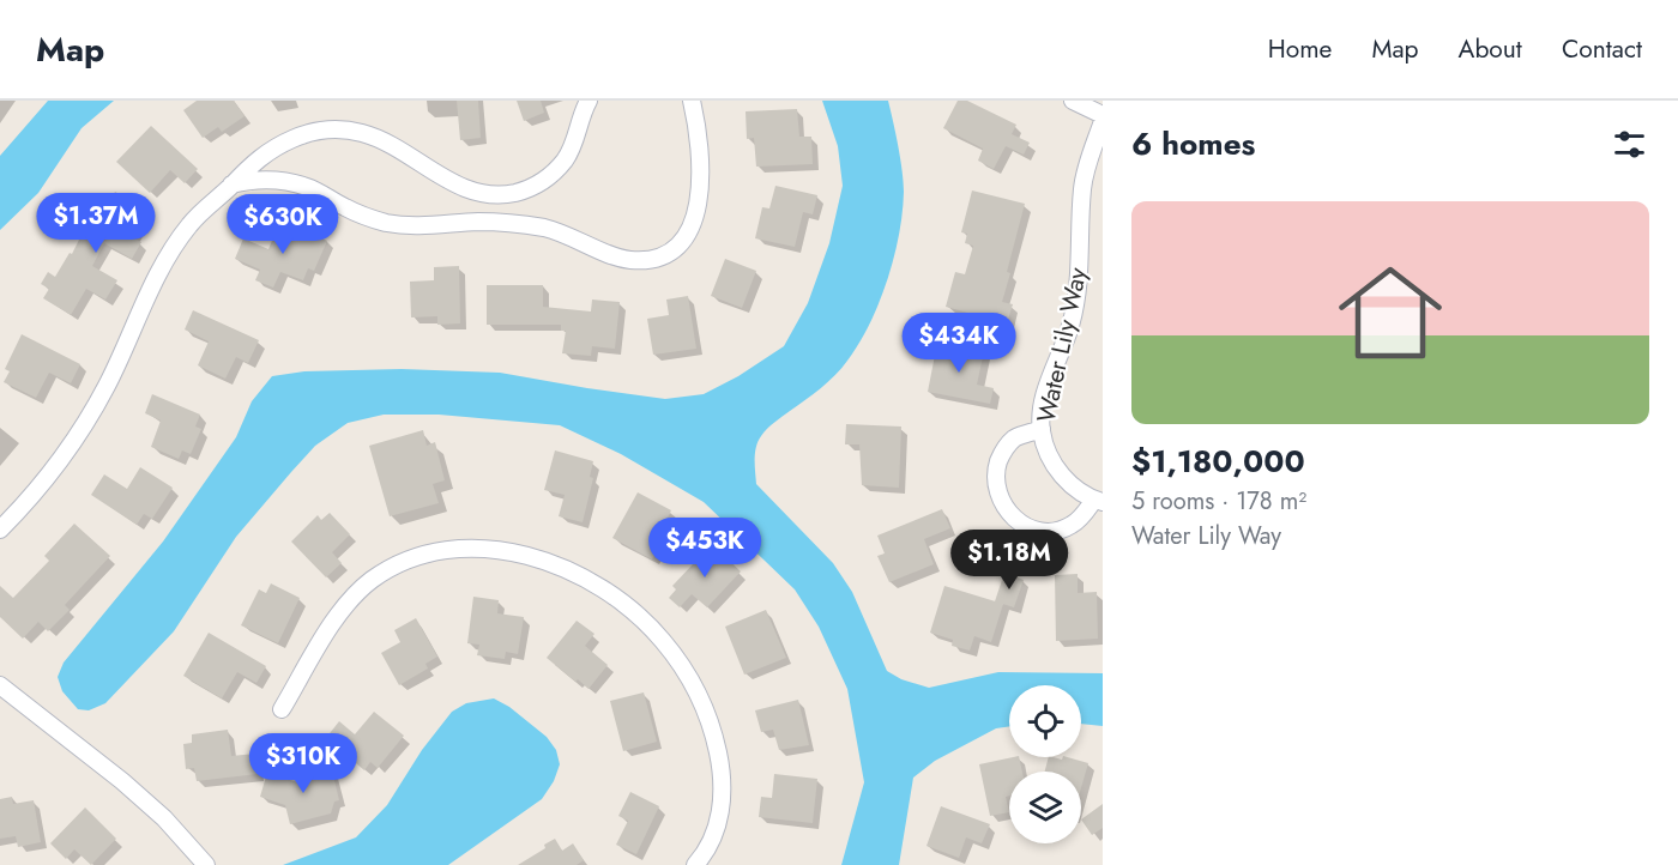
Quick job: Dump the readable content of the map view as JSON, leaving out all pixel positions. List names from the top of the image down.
{
  "streets": {
    "street": ["Water Lily Way"]
  },
  "page": {
    "header": "Map",
    "nav": [
      "Home",
      "Map",
      "About",
      "Contact"
    ],
    "heading": "6 homes",
    "list": [
      {
        "name": "$1,180,000",
        "note": "5 rooms · 178 m² · Water Lily Way"
      }
    ],
    "price": [
      "$1.37M",
      "$630K",
      "$434K",
      "$453K",
      "$1.18M",
      "$310K"
    ]
  }
}
